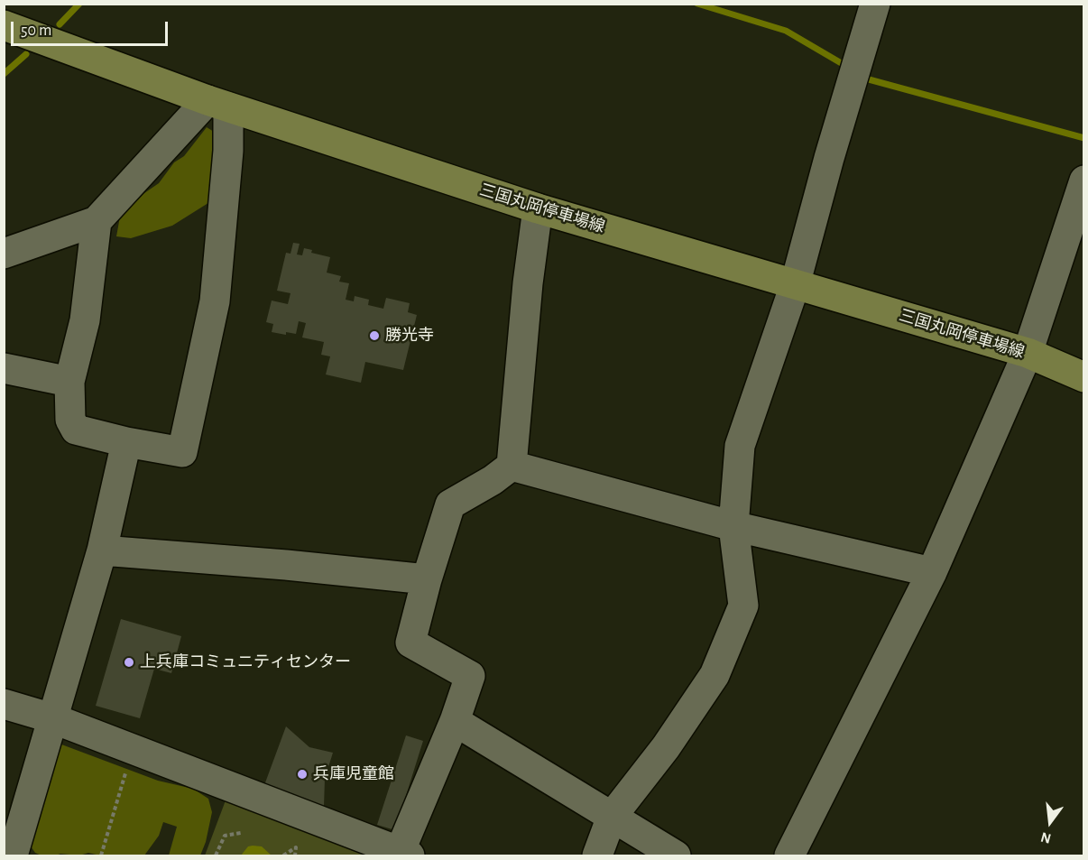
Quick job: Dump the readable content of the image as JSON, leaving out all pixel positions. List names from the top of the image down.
{
  "streets": {
    "main road": ["三国丸岡停車場線"]
  },
  "places": ["勝光寺", "上兵庫コミュニティセンター", "兵庫児童館"],
  "scale_bar": "50 m",
  "north": "bottom"
}
